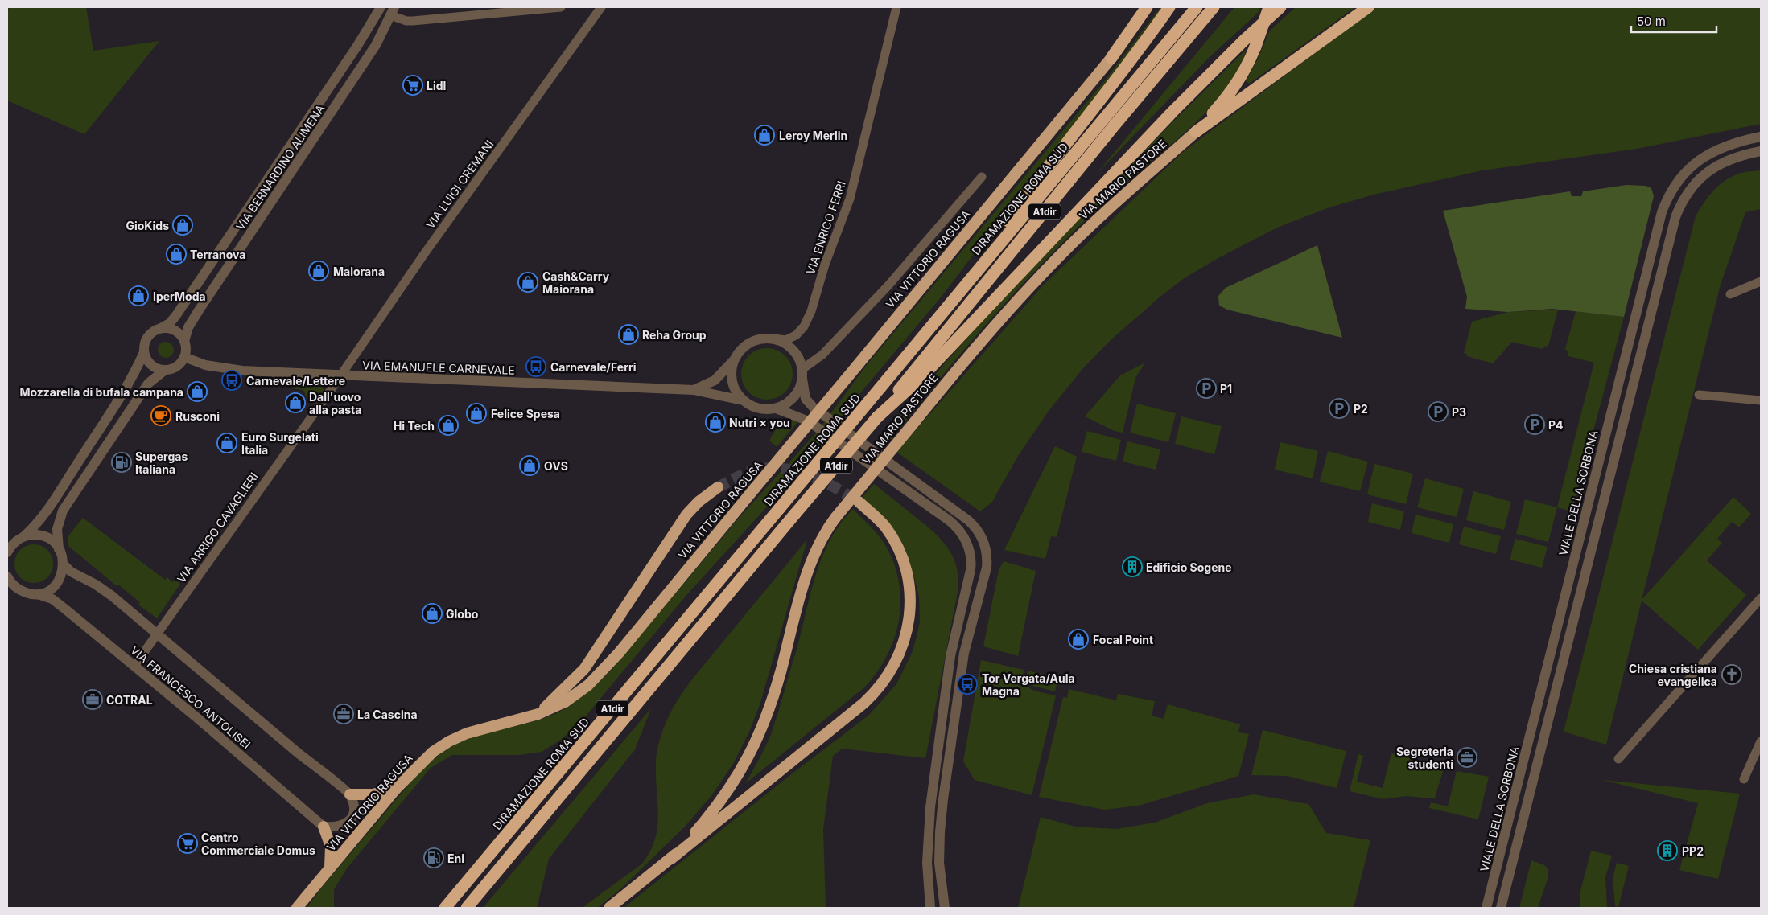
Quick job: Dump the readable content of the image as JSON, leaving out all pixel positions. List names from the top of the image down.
{
  "streets": {
    "highway": [
      "VIA MARIO PASTORE",
      "DIRAMAZIONE ROMA SUD",
      "A1dir",
      "VIA VITTORIO RAGUSA"
    ],
    "street": [
      "VIA BERNARDINO ALIMENA",
      "VIA LUIGI CREMANI",
      "VIA ENRICO FERRI",
      "VIA EMANUELE CARNEVALE",
      "VIALE DELLA SORBONA",
      "VIA ARRIGO CAVAGLIERI",
      "VIA FRANCESCO ANTOLISEI"
    ]
  },
  "crossings": [
    ["VIA BERNARDINO ALIMENA", "VIA EMANUELE CARNEVALE"],
    ["VIA LUIGI CREMANI", "VIA EMANUELE CARNEVALE"],
    ["VIA LUIGI CREMANI", "VIA ARRIGO CAVAGLIERI"],
    ["VIA ENRICO FERRI", "VIA EMANUELE CARNEVALE"],
    ["VIA EMANUELE CARNEVALE", "VIA ARRIGO CAVAGLIERI"],
    ["VIA ARRIGO CAVAGLIERI", "VIA FRANCESCO ANTOLISEI"]
  ],
  "places": {
    "supermarket": ["Lidl", "Centro Commerciale Domus"],
    "shop": [
      "Leroy Merlin",
      "GioKids",
      "Terranova",
      "Maiorana",
      "Cash&Carry Maiorana",
      "IperModa",
      "Reha Group",
      "Mozzarella di bufala campana",
      "Dall'uovo alla pasta",
      "Felice Spesa",
      "Nutri × you",
      "Hi Tech",
      "Euro Surgelati Italia",
      "OVS",
      "Globo",
      "Focal Point"
    ],
    "bus stop": ["Carnevale/Ferri", "Carnevale/Lettere", "Tor Vergata/Aula Magna"],
    "parking": [
      "P1",
      "P2",
      "P3",
      "P4"
    ],
    "cafe": ["Rusconi"],
    "fuel station": ["Supergas Italiana", "Eni"],
    "building": ["Edificio Sogene", "PP2"],
    "church": ["Chiesa cristiana evangelica"],
    "office": ["COTRAL", "La Cascina", "Segreteria studenti"]
  },
  "scale_bar": "50 m"
}
